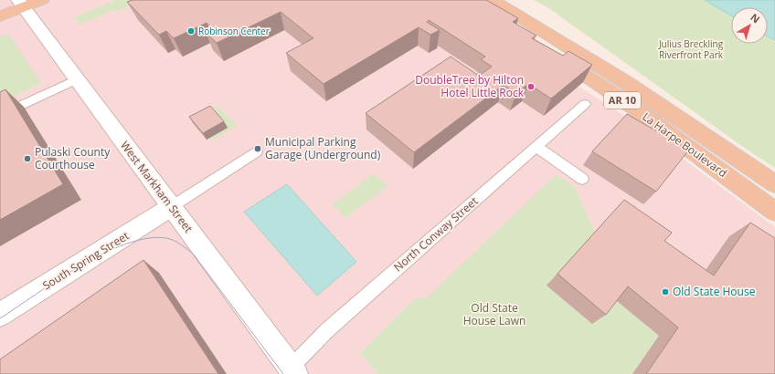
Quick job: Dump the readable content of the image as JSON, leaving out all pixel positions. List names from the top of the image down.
{
  "streets": {
    "main road": ["AR 10", "La Harpe Boulevard"],
    "street": ["West Markham Street", "South Spring Street"],
    "lane": ["North Conway Street"]
  },
  "crossings": [
    ["West Markham Street", "North Conway Street"],
    ["West Markham Street", "South Spring Street"]
  ],
  "parks": ["Julius Breckling Riverfront Park", "Old State House Lawn"],
  "places": [
    "Robinson Center",
    "DoubleTree by Hilton Hotel Little Rock",
    "Municipal Parking Garage (Underground)",
    "Pulaski County Courthouse",
    "Old State House"
  ],
  "north": "top right"
}
